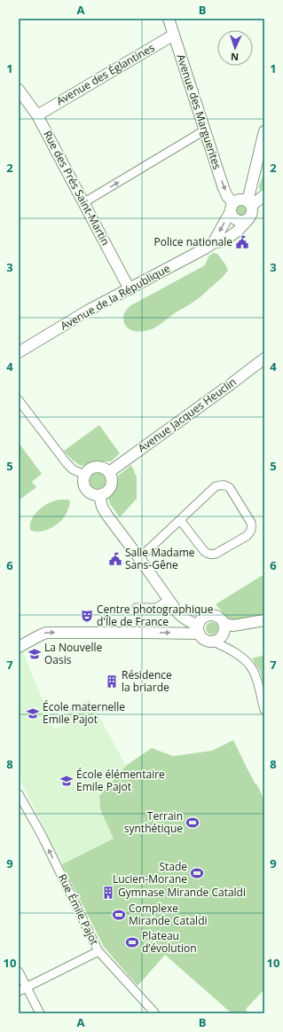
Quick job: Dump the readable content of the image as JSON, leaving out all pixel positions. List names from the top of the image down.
{
  "streets": {
    "street": [
      "Avenue des Églantines",
      "Avenue des Marguerites",
      "Rue des Prés Saint-Martin",
      "Avenue de la République",
      "Avenue Jacques Heuclin",
      "Rue Émile Pajot"
    ]
  },
  "crossings": [
    ["Avenue des Églantines", "Avenue des Marguerites"],
    ["Avenue des Églantines", "Rue des Prés Saint-Martin"],
    ["Avenue des Marguerites", "Avenue de la République"],
    ["Rue des Prés Saint-Martin", "Avenue de la République"]
  ],
  "one_way": ["Avenue des Marguerites", "Rue Émile Pajot"],
  "places": {
    "public building": ["Police nationale", "Salle Madame Sans-Gêne"],
    "theatre": ["Centre photographique d'Île de France"],
    "school or university": ["La Nouvelle Oasis", "École maternelle Emile Pajot", "École élémentaire Emile Pajot"],
    "building": ["Résidence la briarde", "Gymnase Mirande Cataldi"],
    "sports": [
      "Terrain synthétique",
      "Stade Lucien-Morane",
      "Complexe Mirande Cataldi",
      "Plateau d’évolution"
    ]
  },
  "north": "bottom",
  "grid": {
    "columns": ["A", "B"],
    "rows": [
      "1",
      "2",
      "3",
      "4",
      "5",
      "6",
      "7",
      "8",
      "9",
      "10"
    ]
  }
}
